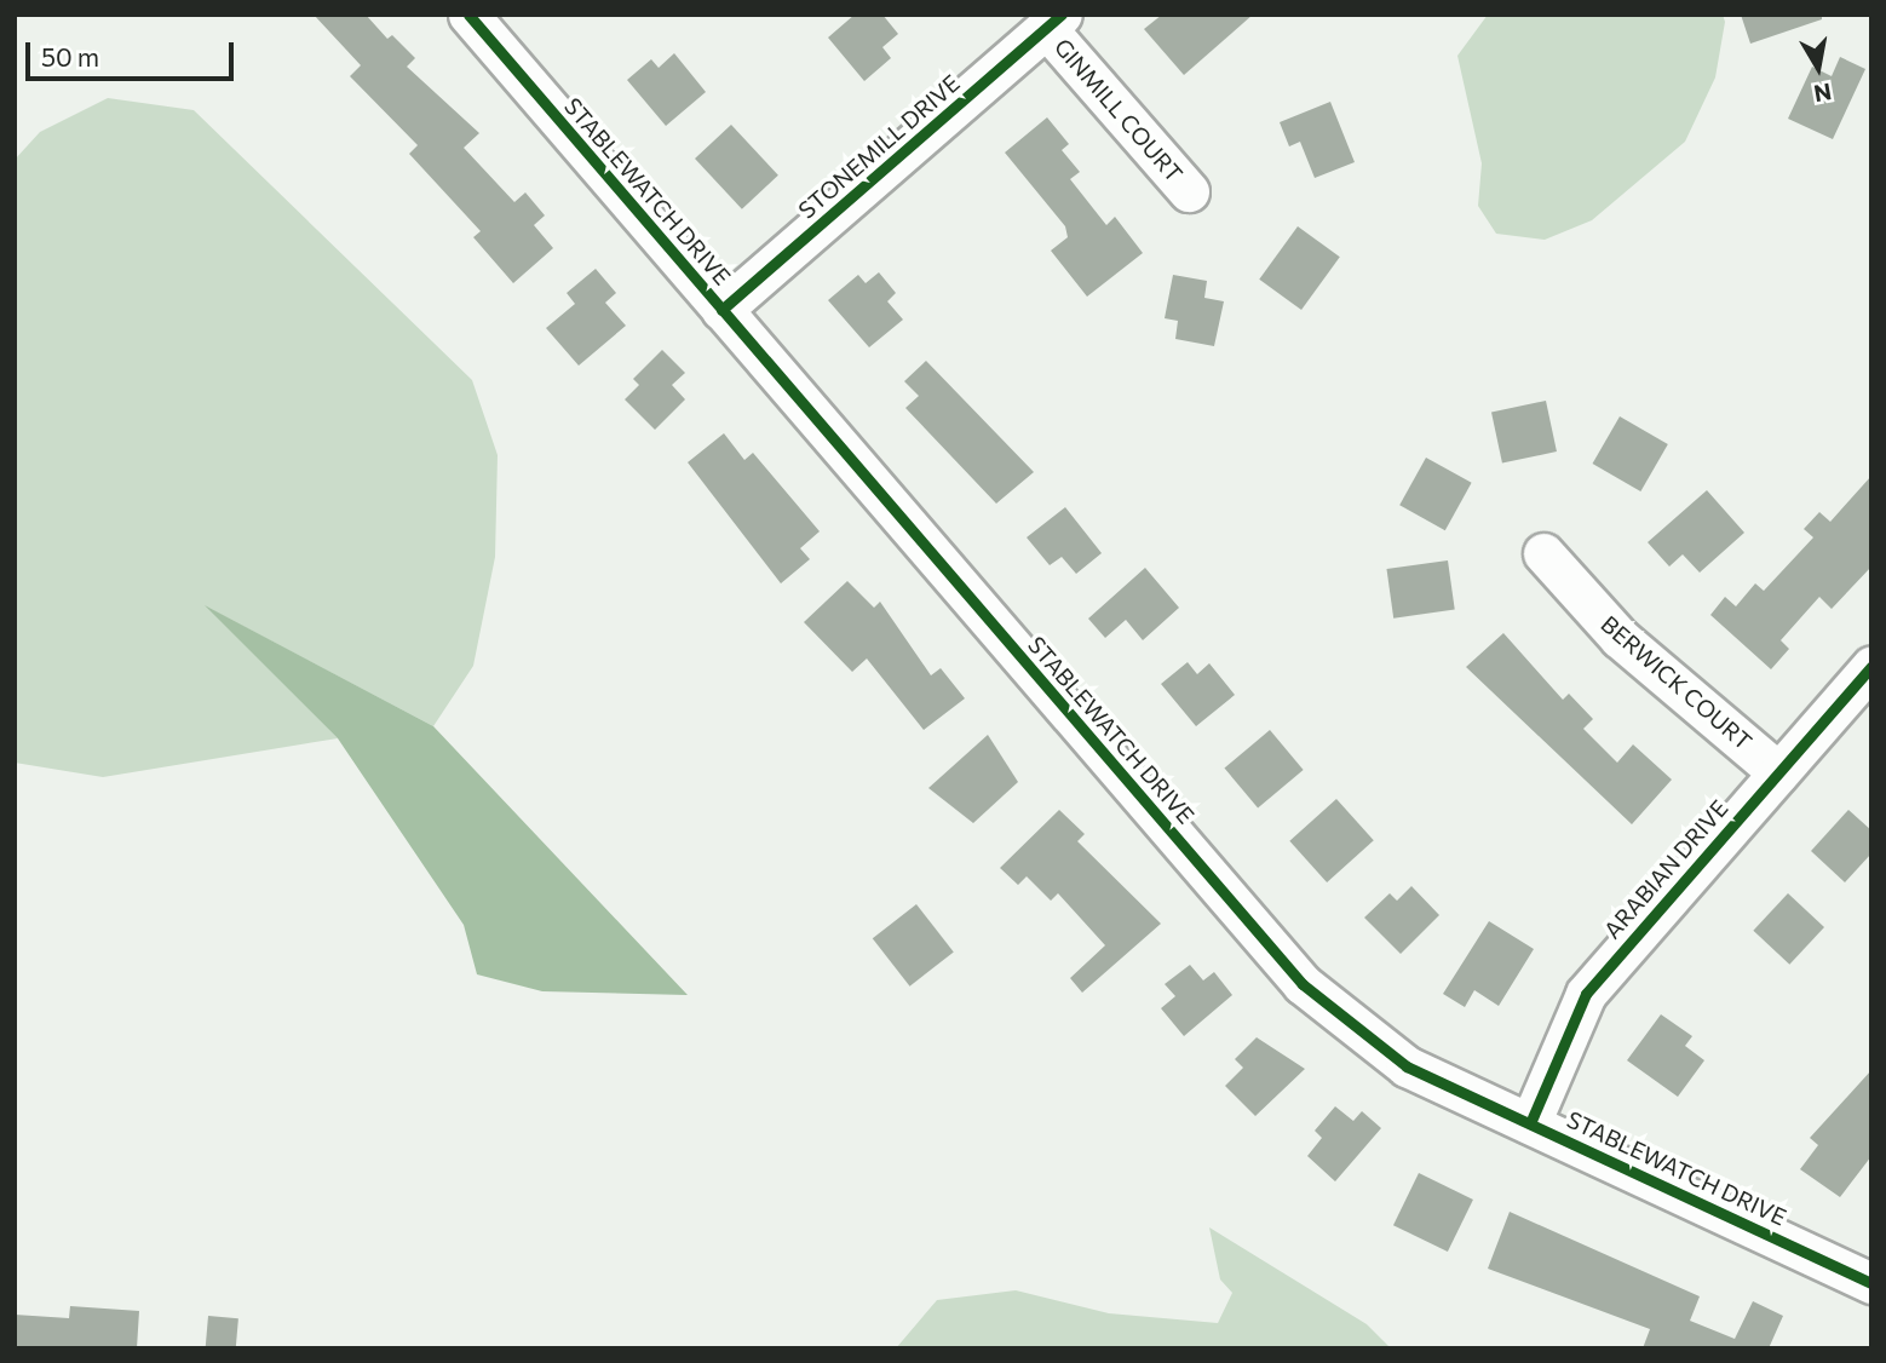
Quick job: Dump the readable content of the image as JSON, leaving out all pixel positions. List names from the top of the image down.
{
  "streets": {
    "street": [
      "GINMILL COURT",
      "STONEMILL DRIVE",
      "STABLEWATCH DRIVE",
      "BERWICK COURT",
      "ARABIAN DRIVE"
    ]
  },
  "crossings": [
    ["GINMILL COURT", "STONEMILL DRIVE"],
    ["STONEMILL DRIVE", "STABLEWATCH DRIVE"],
    ["STABLEWATCH DRIVE", "ARABIAN DRIVE"],
    ["BERWICK COURT", "ARABIAN DRIVE"]
  ],
  "scale_bar": "50 m",
  "north": "bottom"
}
